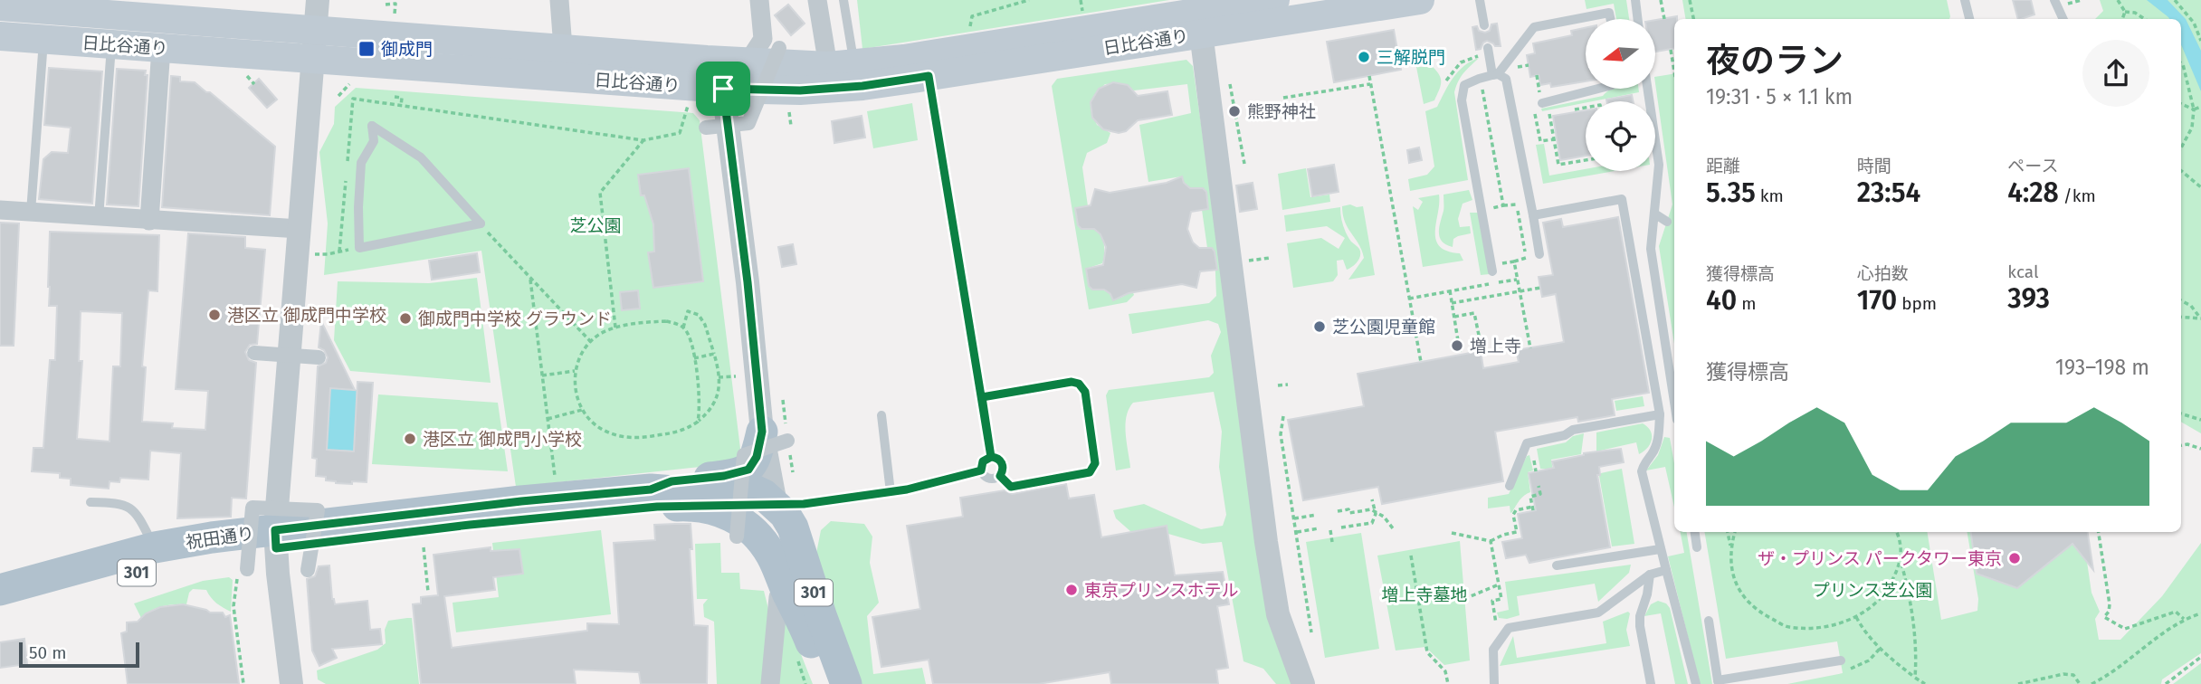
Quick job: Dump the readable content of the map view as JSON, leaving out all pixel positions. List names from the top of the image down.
{
  "streets": {
    "main road": ["日比谷通り", "祝田通り", "301"]
  },
  "parks": ["芝公園", "プリンス芝公園", "増上寺墓地"],
  "places": {
    "transit": ["御成門"],
    "other": [
      "三解脱門",
      "熊野神社",
      "港区立 御成門中学校",
      "御成門中学校 グラウンド",
      "芝公園児童館",
      "増上寺",
      "港区立 御成門小学校",
      "ザ・プリンス パークタワー東京",
      "東京プリンスホテル"
    ]
  },
  "scale_bar": "50 m",
  "north": "left",
  "page": {
    "heading": ["夜のラン", "19:31 · 5 × 1.1 km"],
    "stats": [
      ["距離", "5.35 km"],
      ["時間", "23:54"],
      ["ペース", "4:28 /km"],
      ["獲得標高", "40 m"],
      ["心拍数", "170 bpm"],
      ["kcal", "393"]
    ],
    "chart": ["獲得標高", "193–198 m"],
    "scale": "50 m"
  }
}
